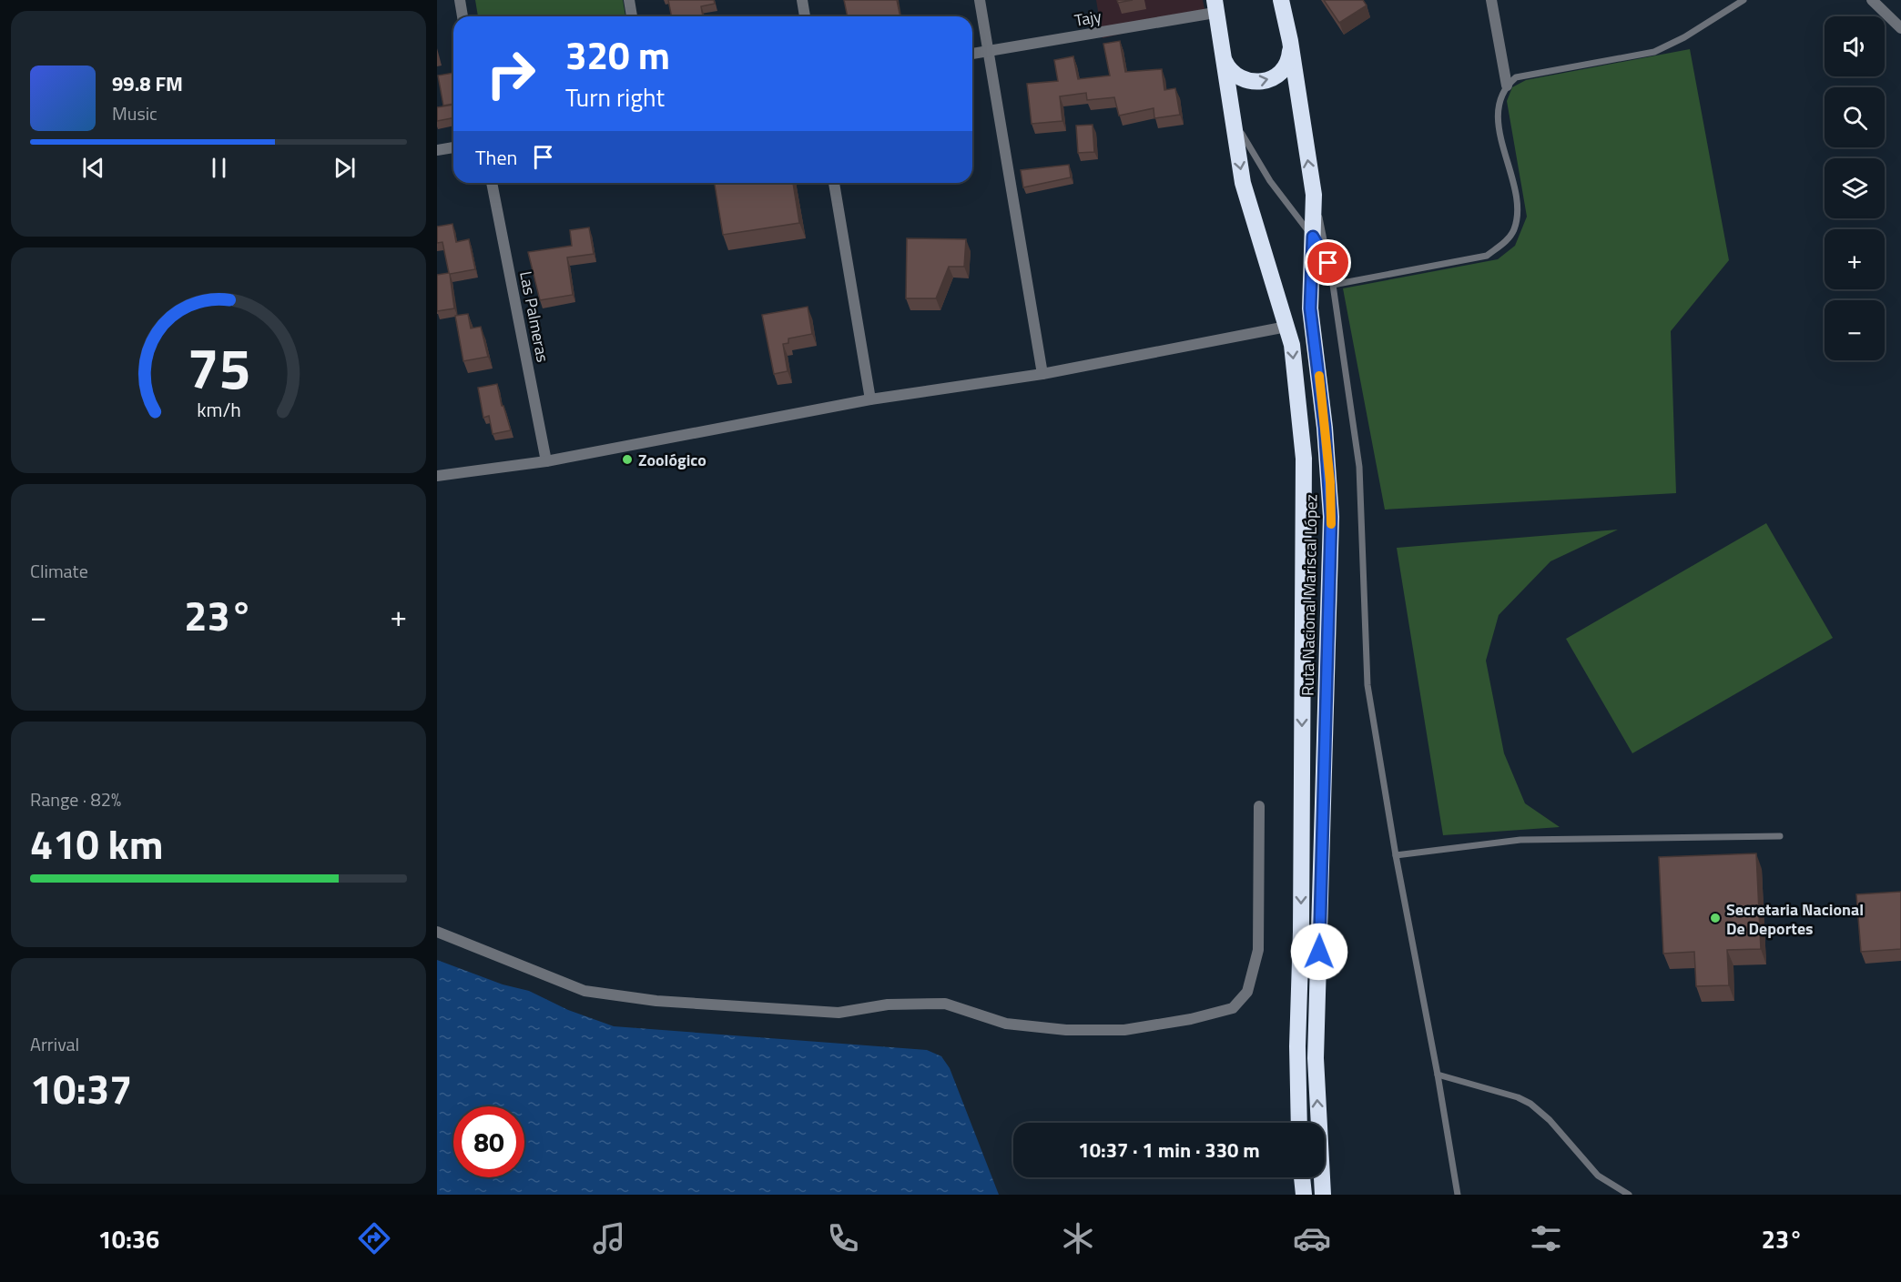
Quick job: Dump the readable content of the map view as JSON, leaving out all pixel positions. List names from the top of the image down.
{
  "streets": {
    "highway": ["Ruta Nacional Mariscal López"],
    "street": ["Tajy", "Las Palmeras"]
  },
  "crossings": [
    ["Tajy", "Ruta Nacional Mariscal López"]
  ],
  "places": ["Zoológico", "Secretaria Nacional De Deportes"],
  "page": {
    "map_buttons": ["+", "−"],
    "turn": ["320 m", "Turn right"],
    "song": ["99.8 FM", "Music"],
    "then": "Then",
    "tile": [
      "Climate",
      ["Range · 82%", "410 km"],
      ["Arrival", "10:37"]
    ],
    "heat": ["−", "23°", "+"],
    "limit": "80",
    "trip": "10:37 · 1 min · 330 m",
    "tabs": ["10:36", "23°"],
    "gauge": ["75", "km/h"]
  }
}
